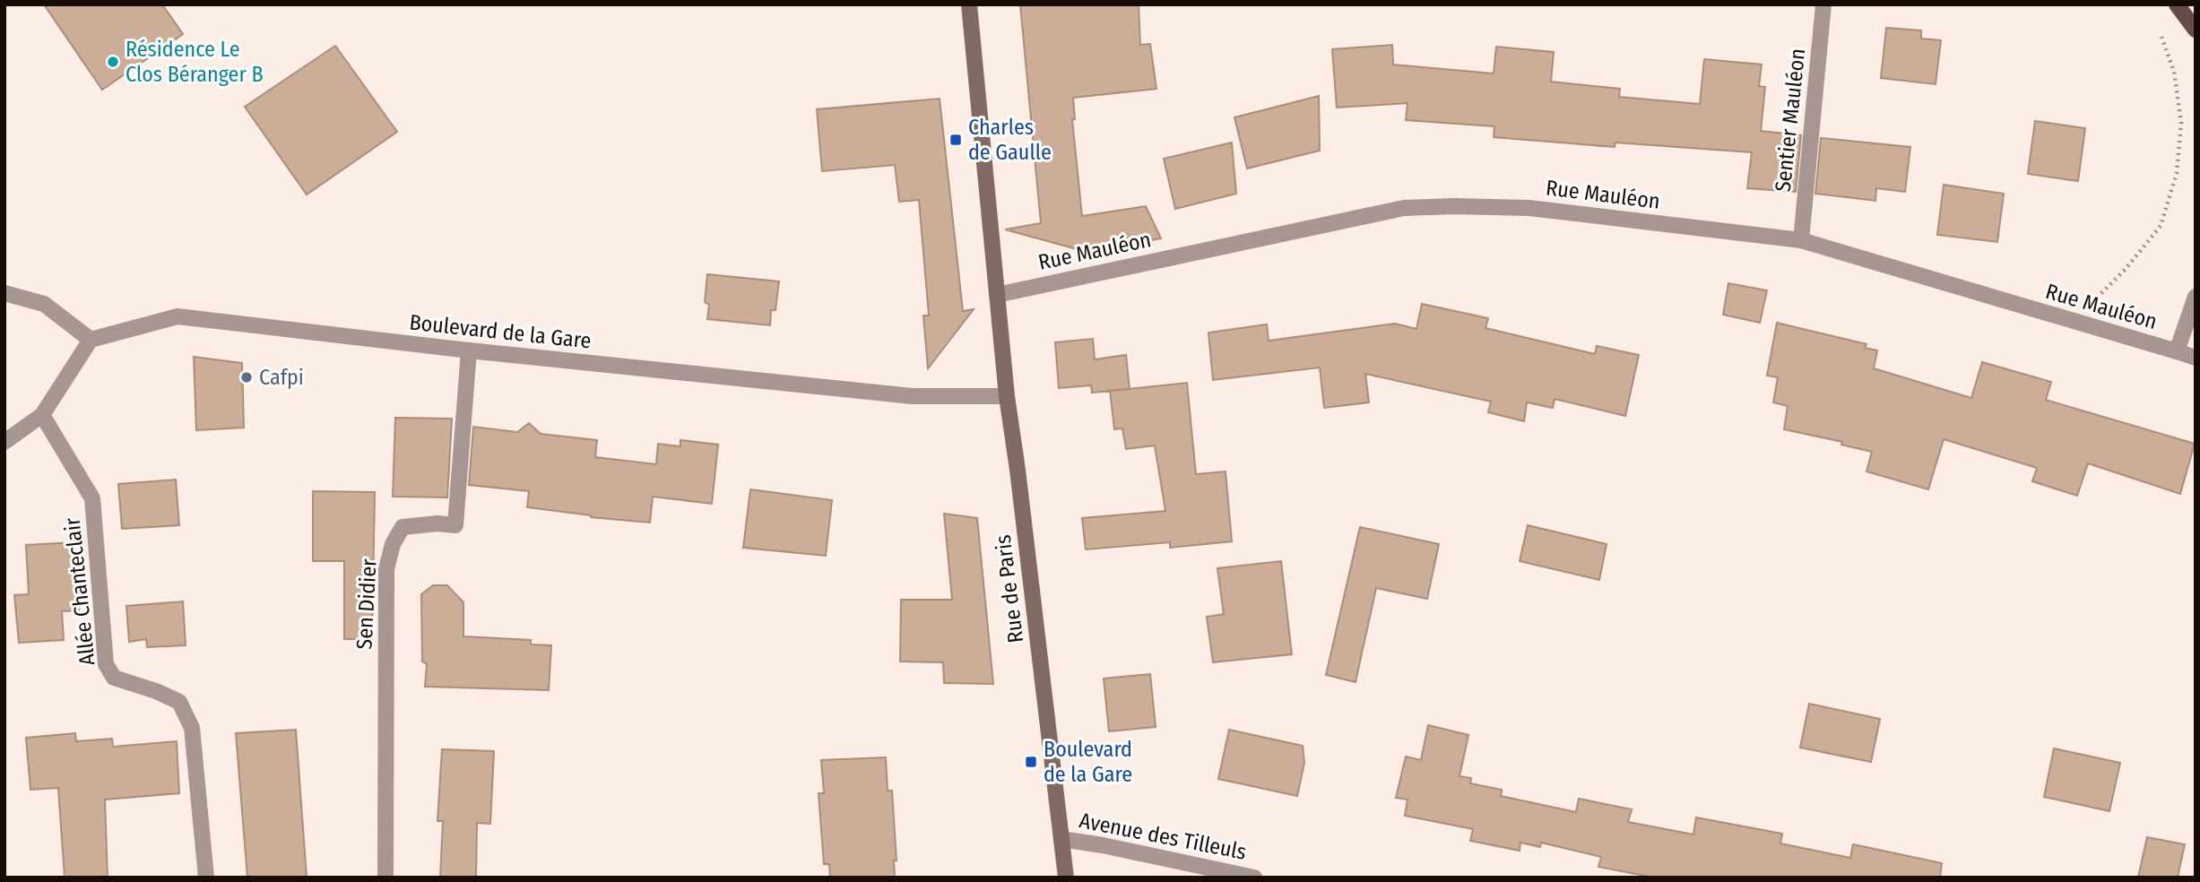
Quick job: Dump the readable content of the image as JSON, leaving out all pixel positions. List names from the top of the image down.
{
  "streets": {
    "street": [
      "Sentier Mauléon",
      "Rue Mauléon",
      "Boulevard de la Gare",
      "Rue de Paris",
      "Allée Chanteclair",
      "Sen Didier",
      "Avenue des Tilleuls"
    ]
  },
  "crossings": [
    ["Sentier Mauléon", "Rue Mauléon"],
    ["Rue Mauléon", "Rue de Paris"],
    ["Boulevard de la Gare", "Rue de Paris"],
    ["Boulevard de la Gare", "Sen Didier"],
    ["Rue de Paris", "Avenue des Tilleuls"]
  ],
  "places": {
    "other": ["Résidence Le Clos Béranger B", "Cafpi"],
    "transit": ["Charles de Gaulle", "Boulevard de la Gare"]
  }
}
